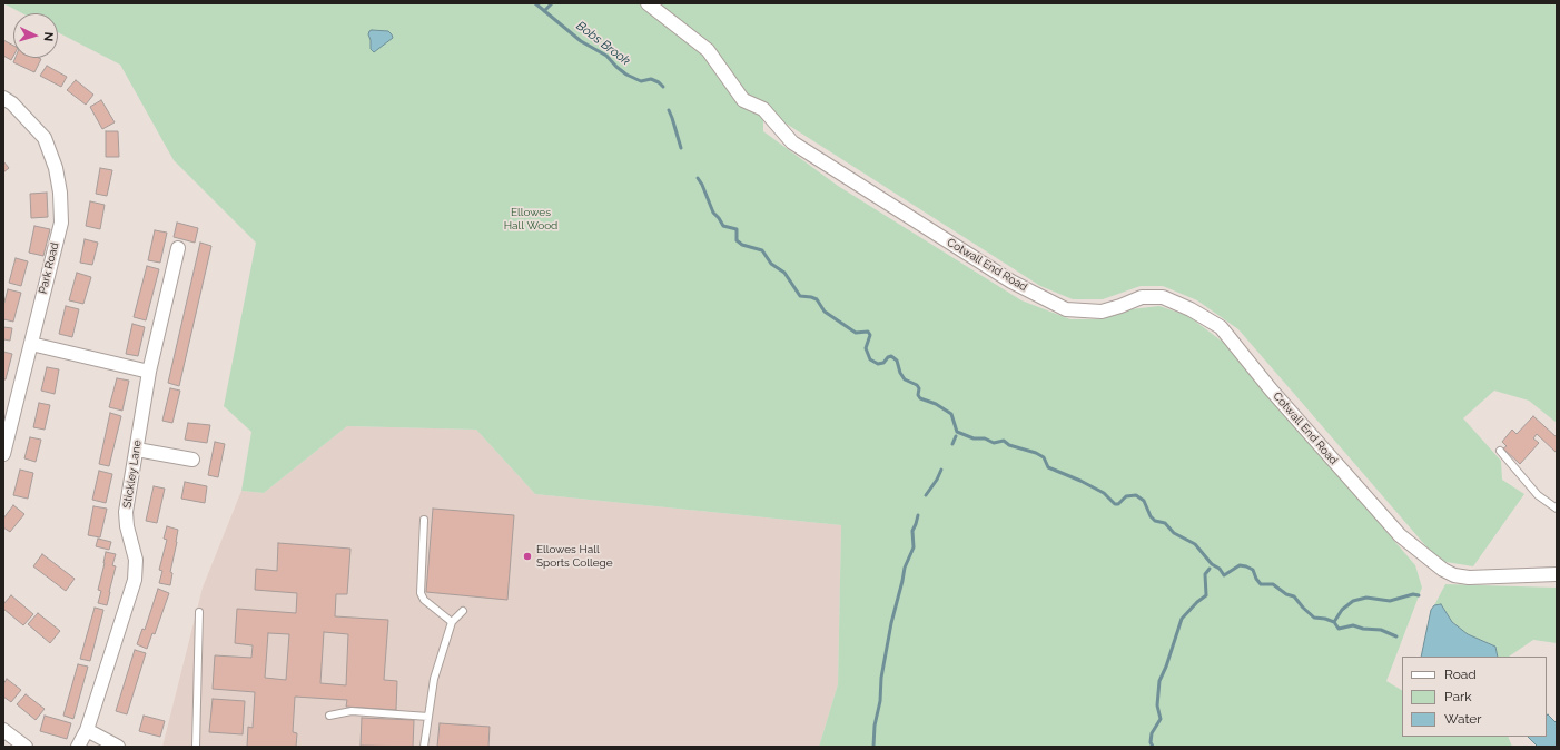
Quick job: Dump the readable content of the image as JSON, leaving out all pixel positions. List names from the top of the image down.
{
  "streets": {
    "street": ["Cotwall End Road", "Park Road", "Stickley Lane"]
  },
  "water": ["Bobs Brook"],
  "parks": ["Ellowes Hall Wood"],
  "places": ["Ellowes Hall Sports College"],
  "legend": ["Road", "Park", "Water"],
  "north": "right"
}
